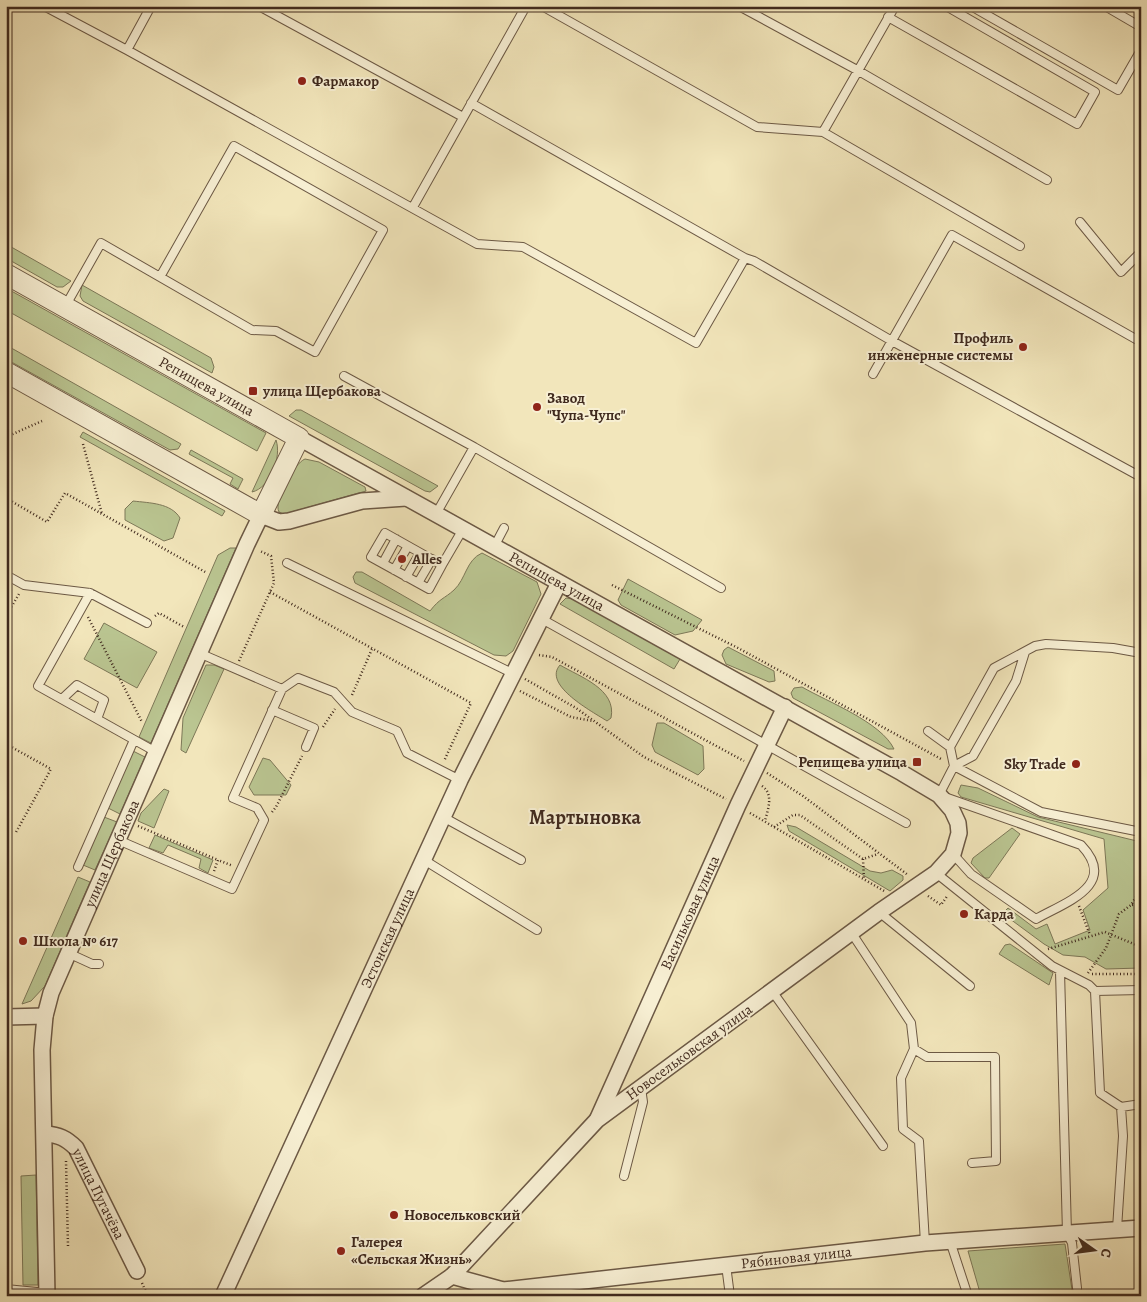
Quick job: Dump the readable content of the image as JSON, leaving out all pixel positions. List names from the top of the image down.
{
  "streets": {
    "street": [
      "Репищева улица",
      "улица Щербакова",
      "Васильковая улица",
      "Эстонская улица",
      "Новосельковская улица",
      "улица Пугачёва",
      "Рябиновая улица"
    ]
  },
  "crossings": [
    ["Репищева улица", "улица Щербакова"],
    ["Репищева улица", "Васильковая улица"],
    ["Репищева улица", "Эстонская улица"],
    ["Репищева улица", "Новосельковская улица"],
    ["улица Щербакова", "улица Пугачёва"],
    ["Васильковая улица", "Новосельковская улица"],
    ["Новосельковская улица", "Рябиновая улица"]
  ],
  "districts": ["Мартыновка"],
  "places": {
    "other": [
      "Фармакор",
      "Профиль инженерные системы",
      "Завод \"Чупа-Чупс\"",
      "Alles",
      "Sky Trade",
      "Карда",
      "Школа № 617",
      "Новосельковский",
      "Галерея «Сельская Жизнь»"
    ],
    "transit": ["улица Щербакова", "Репищева улица"]
  },
  "north": "right"
}
